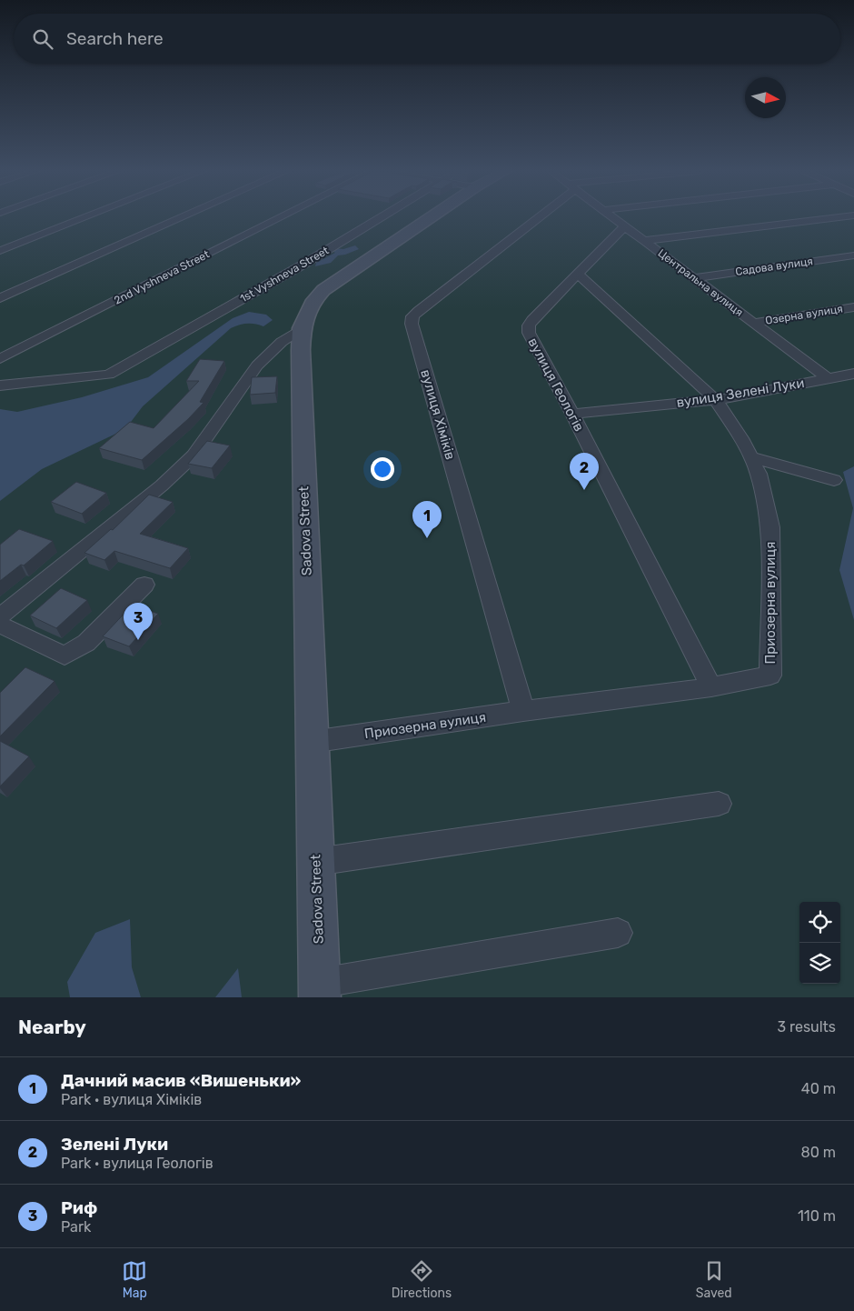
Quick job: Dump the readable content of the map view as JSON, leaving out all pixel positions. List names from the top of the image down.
{
  "streets": {
    "street": [
      "Садова вулиця",
      "1st Vyshneva Street",
      "2nd Vyshneva Street",
      "Центральна вулиця",
      "Озерна вулиця",
      "вулиця Геологів",
      "вулиця Зелені Луки",
      "вулиця Хіміків",
      "Sadova Street",
      "Приозерна вулиця"
    ]
  },
  "crossings": [
    ["Садова вулиця", "Центральна вулиця"],
    ["Центральна вулиця", "Озерна вулиця"],
    ["Центральна вулиця", "вулиця Геологів"],
    ["Центральна вулиця", "вулиця Зелені Луки"],
    ["вулиця Геологів", "вулиця Зелені Луки"],
    ["вулиця Геологів", "Приозерна вулиця"],
    ["вулиця Зелені Луки", "Приозерна вулиця"],
    ["вулиця Хіміків", "Приозерна вулиця"],
    ["Sadova Street", "Приозерна вулиця"]
  ],
  "north": "right",
  "page": {
    "search": "Search here",
    "pins": ["2", "1", "3"],
    "heading": ["Nearby", "3 results"],
    "list": [
      {
        "mark": "1",
        "name": "Дачний масив «Вишеньки»",
        "note": "Park · вулиця Хіміків",
        "value": "40 m"
      },
      {
        "mark": "2",
        "name": "Зелені Луки",
        "note": "Park · вулиця Геологів",
        "value": "80 m"
      },
      {
        "mark": "3",
        "name": "Риф",
        "note": "Park",
        "value": "110 m"
      }
    ],
    "nav": ["Map", "Directions", "Saved"]
  }
}
